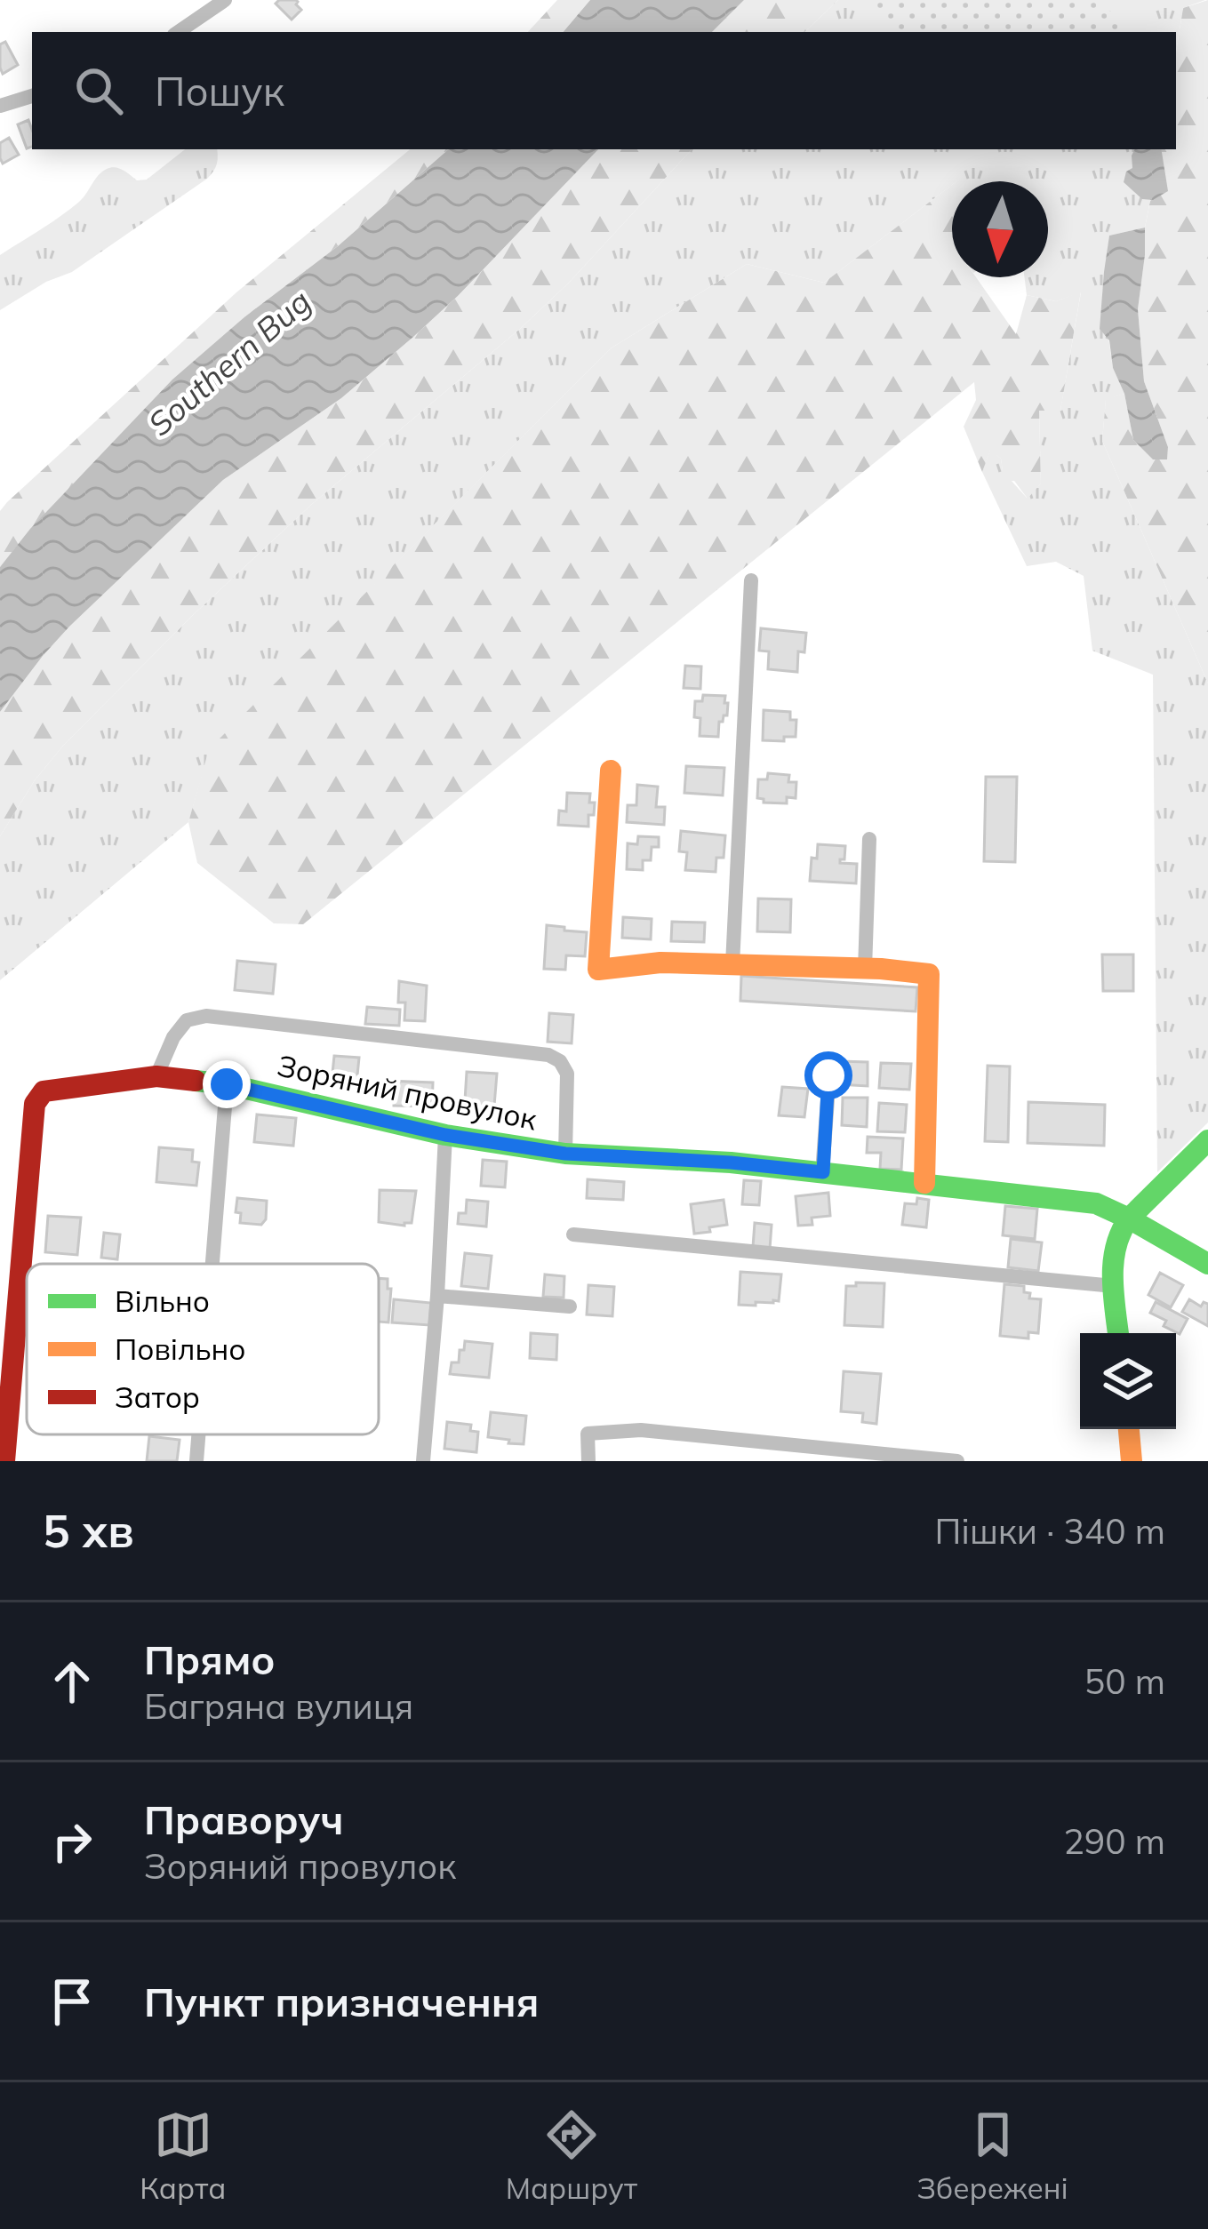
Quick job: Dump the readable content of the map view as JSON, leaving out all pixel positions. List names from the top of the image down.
{
  "streets": {
    "street": ["Зоряний провулок"]
  },
  "water": ["Southern Bug"],
  "legend": ["Вільно", "Повільно", "Затор"],
  "north": "bottom",
  "page": {
    "search": "Пошук",
    "heading": ["5 хв", "Пішки · 340 m"],
    "list": [
      ["Прямо", "Багряна вулиця", "50 m"],
      ["Праворуч", "Зоряний провулок", "290 m"],
      "Пункт призначення"
    ],
    "nav": ["Карта", "Маршрут", "Збережені"]
  }
}
